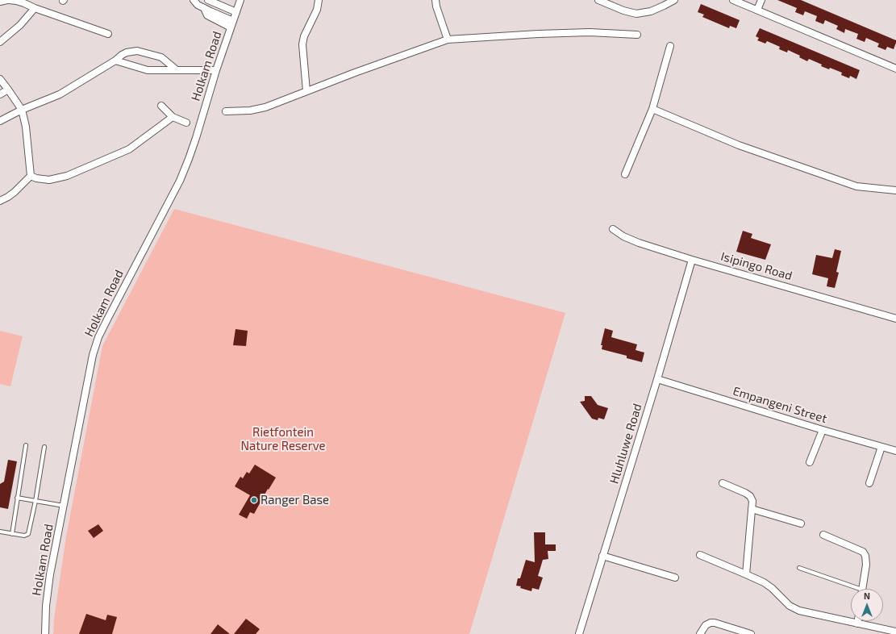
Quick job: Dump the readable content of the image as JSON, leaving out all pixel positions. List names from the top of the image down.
{
  "streets": {
    "street": [
      "Holkam Road",
      "Isipingo Road",
      "Empangeni Street",
      "Hluhluwe Road"
    ]
  },
  "crossings": [
    ["Isipingo Road", "Hluhluwe Road"],
    ["Empangeni Street", "Hluhluwe Road"]
  ],
  "parks": ["Rietfontein Nature Reserve"],
  "places": ["Ranger Base"],
  "north": "top"
}
